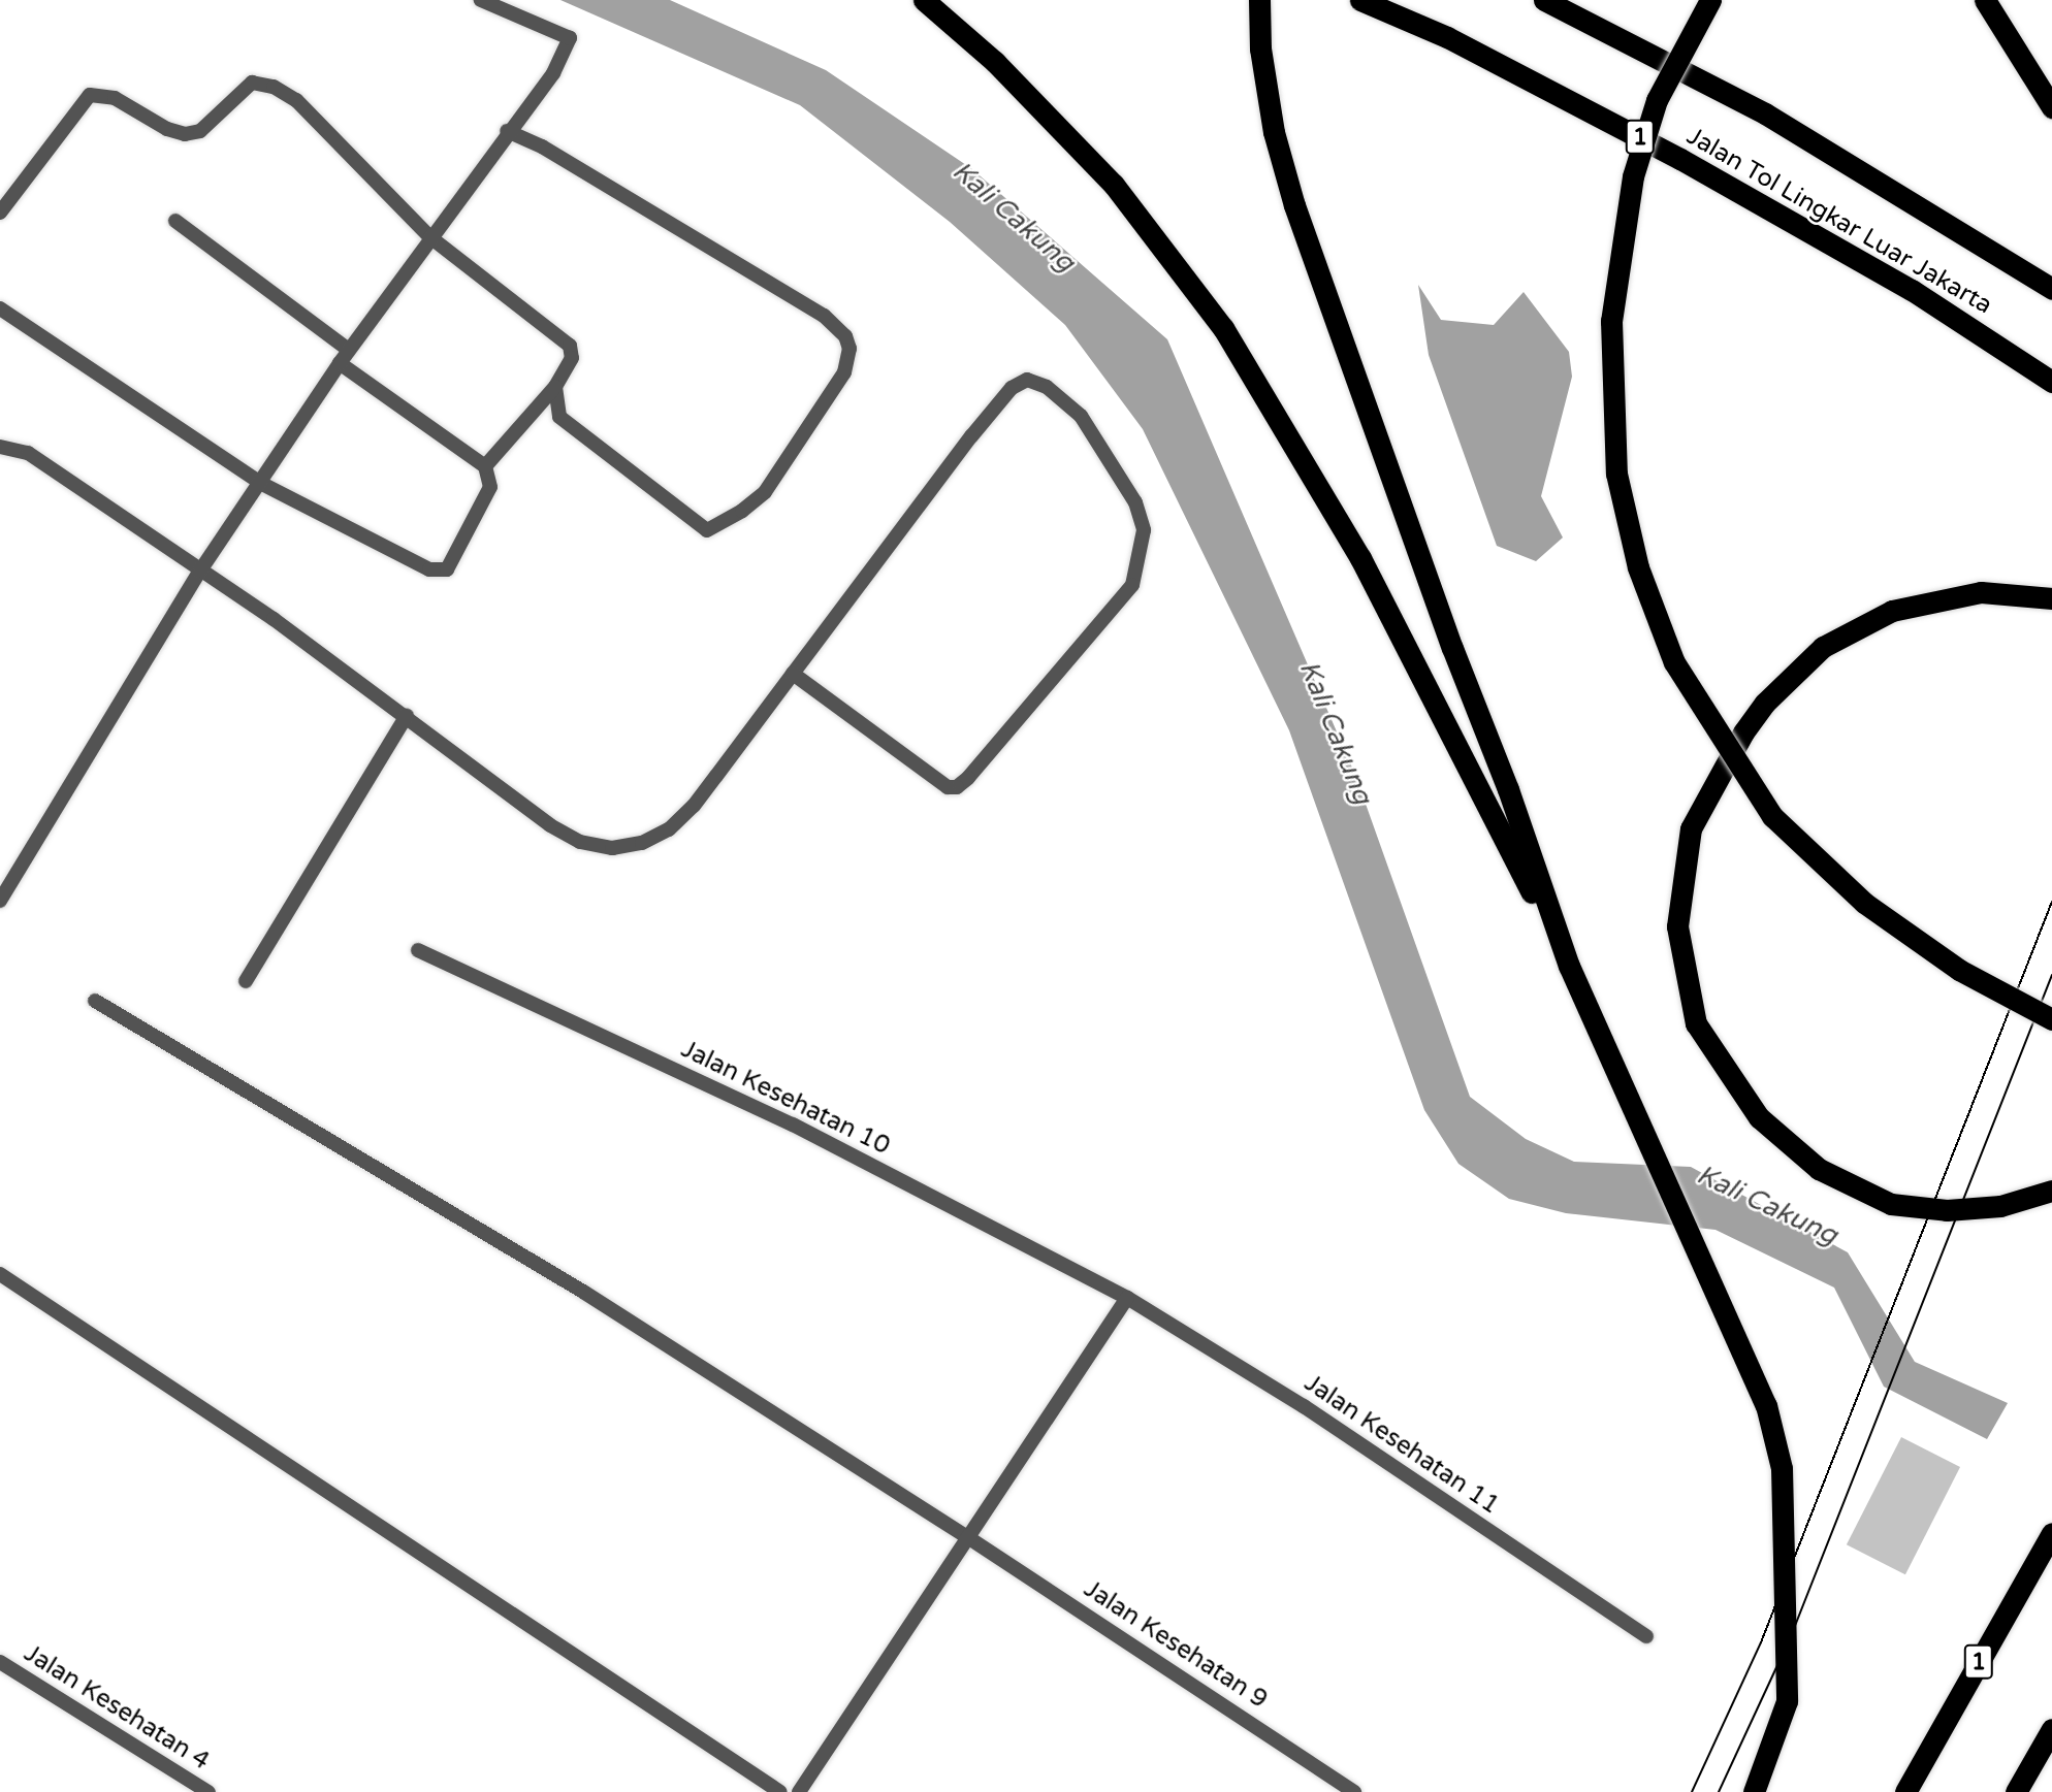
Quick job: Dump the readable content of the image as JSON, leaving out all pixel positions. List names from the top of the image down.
{
  "streets": {
    "highway": ["1", "Jalan Tol Lingkar Luar Jakarta"],
    "street": [
      "Jalan Kesehatan 10",
      "Jalan Kesehatan 11",
      "Jalan Kesehatan 9",
      "Jalan Kesehatan 4"
    ]
  },
  "crossings": [
    ["Jalan Kesehatan 10", "Jalan Kesehatan 11"]
  ],
  "water": ["Kali Cakung"]
}
